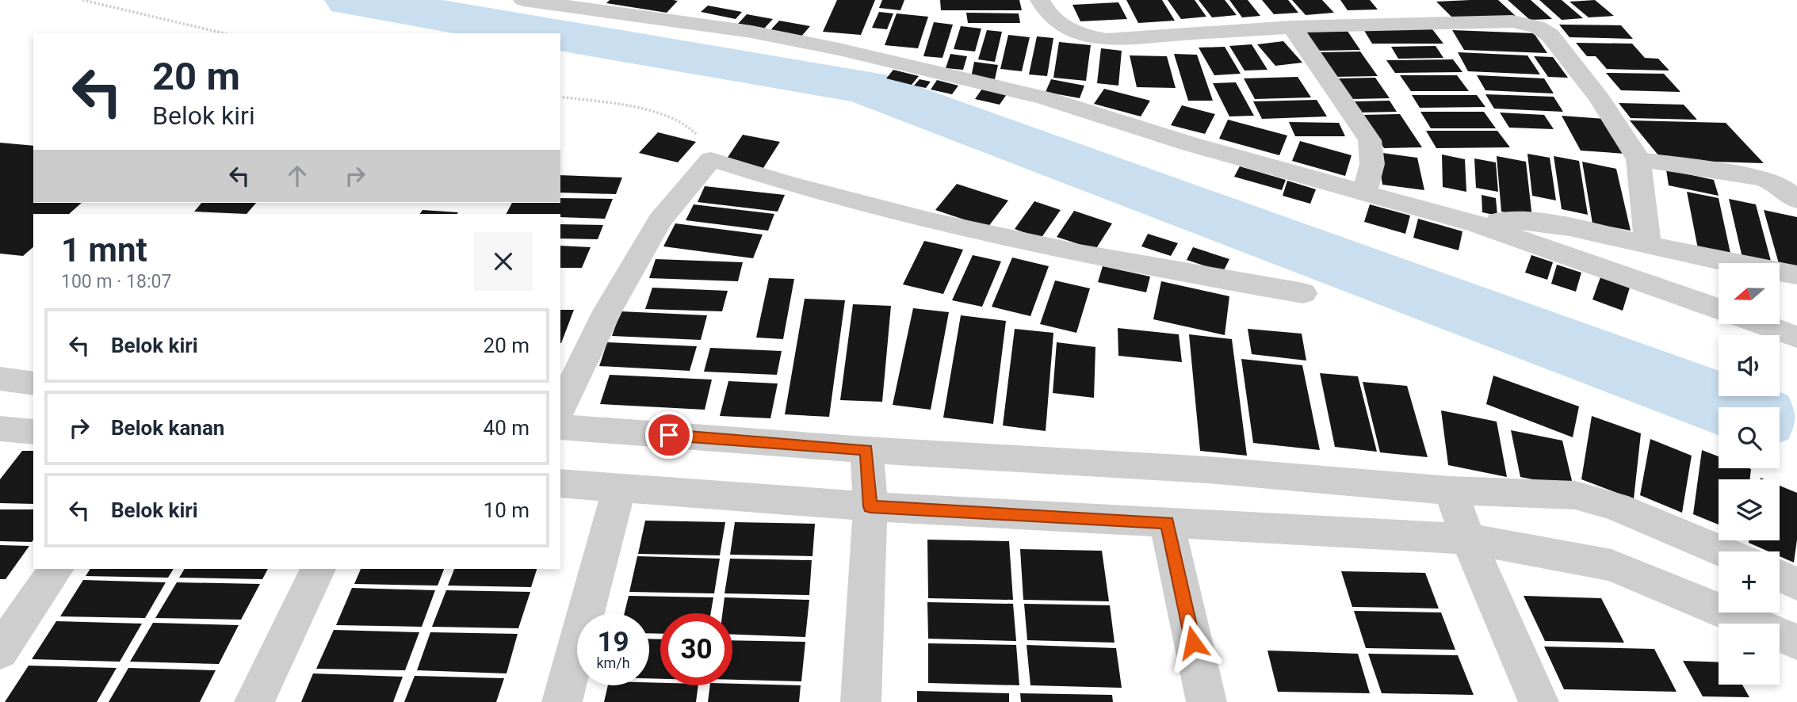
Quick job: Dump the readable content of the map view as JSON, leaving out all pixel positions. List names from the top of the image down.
{
  "north": "left",
  "page": {
    "turn": ["20 m", "Belok kiri"],
    "heading": ["1 mnt", "100 m · 18:07"],
    "map_buttons": ["+", "−"],
    "list": [
      {
        "name": "Belok kiri",
        "value": "20 m"
      },
      {
        "name": "Belok kanan",
        "value": "40 m"
      },
      {
        "name": "Belok kiri",
        "value": "10 m"
      }
    ],
    "speed": "19 km/h",
    "limit": "30"
  }
}
